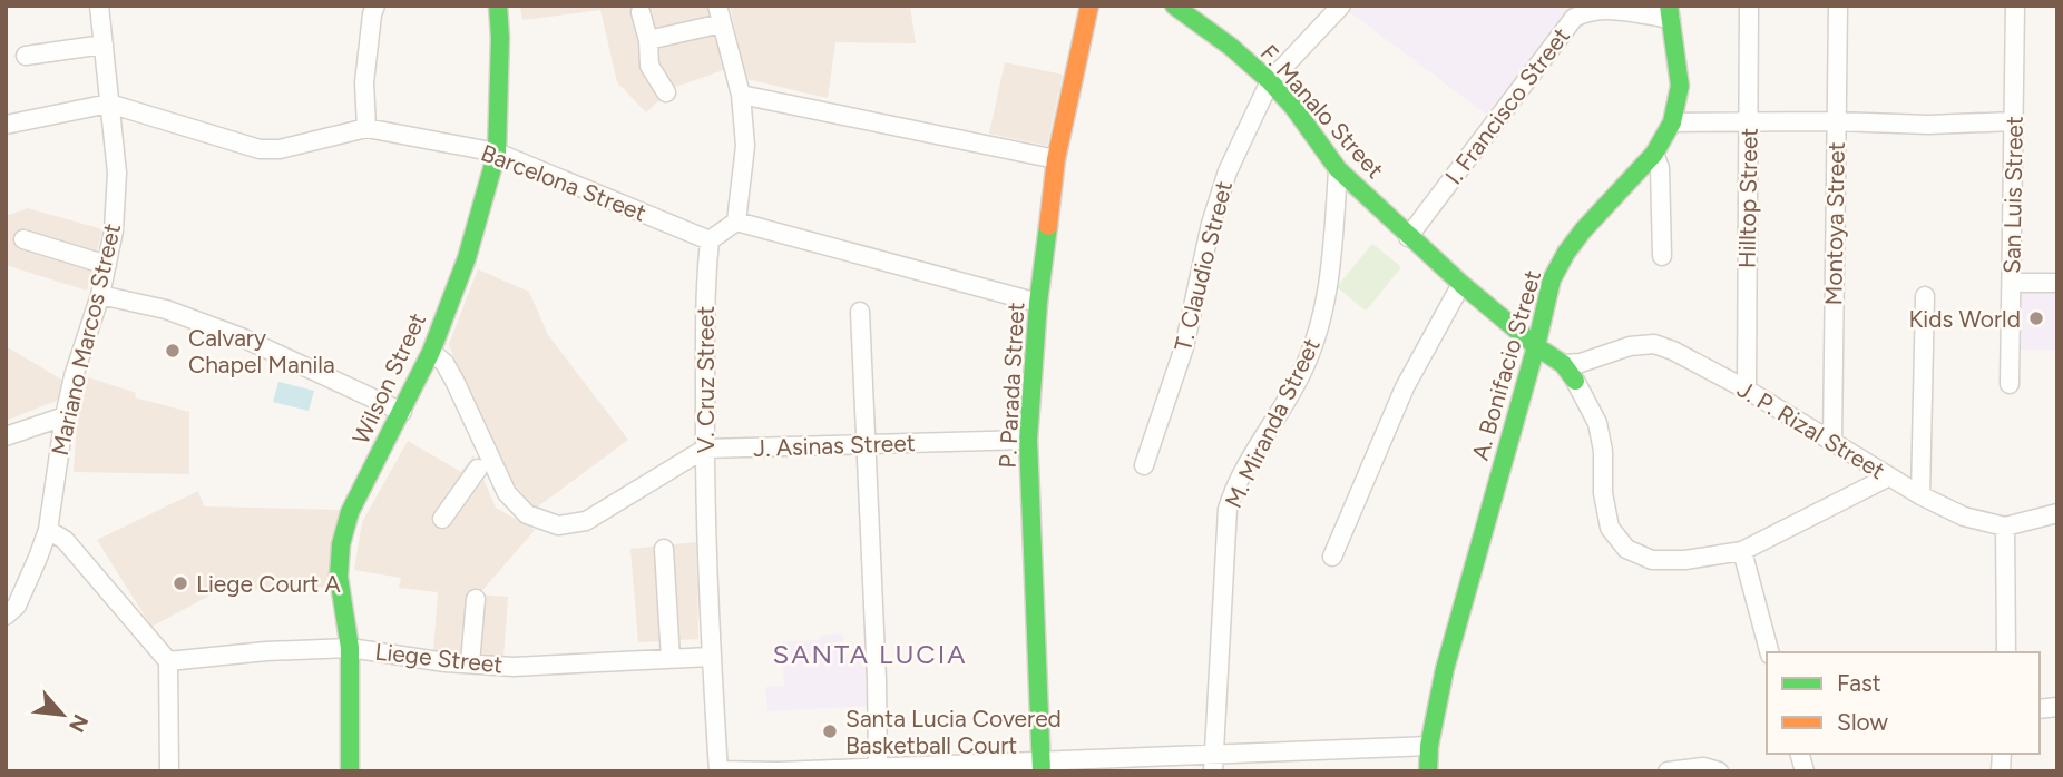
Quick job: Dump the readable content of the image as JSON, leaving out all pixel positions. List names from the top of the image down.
{
  "streets": {
    "street": [
      "I. Francisco Street",
      "F. Manalo Street",
      "Barcelona Street",
      "San Luis Street",
      "Hilltop Street",
      "Montoya Street",
      "T. Claudio Street",
      "Mariano Marcos Street",
      "A. Bonifacio Street",
      "Wilson Street",
      "V. Cruz Street",
      "P. Parada Street",
      "M. Miranda Street",
      "J. P. Rizal Street",
      "J. Asinas Street",
      "Liege Street"
    ]
  },
  "crossings": [
    ["I. Francisco Street", "F. Manalo Street"],
    ["I. Francisco Street", "A. Bonifacio Street"],
    ["F. Manalo Street", "T. Claudio Street"],
    ["F. Manalo Street", "A. Bonifacio Street"],
    ["F. Manalo Street", "M. Miranda Street"],
    ["F. Manalo Street", "J. P. Rizal Street"],
    ["Barcelona Street", "Mariano Marcos Street"],
    ["Barcelona Street", "Wilson Street"],
    ["Barcelona Street", "V. Cruz Street"],
    ["Hilltop Street", "J. P. Rizal Street"],
    ["Montoya Street", "J. P. Rizal Street"],
    ["Wilson Street", "Liege Street"],
    ["V. Cruz Street", "J. Asinas Street"],
    ["V. Cruz Street", "Liege Street"],
    ["P. Parada Street", "J. Asinas Street"]
  ],
  "districts": ["SANTA LUCIA"],
  "places": [
    "Kids World",
    "Calvary Chapel Manila",
    "Liege Court A",
    "Santa Lucia Covered Basketball Court"
  ],
  "legend": ["Fast", "Slow"],
  "north": "bottom right"
}
